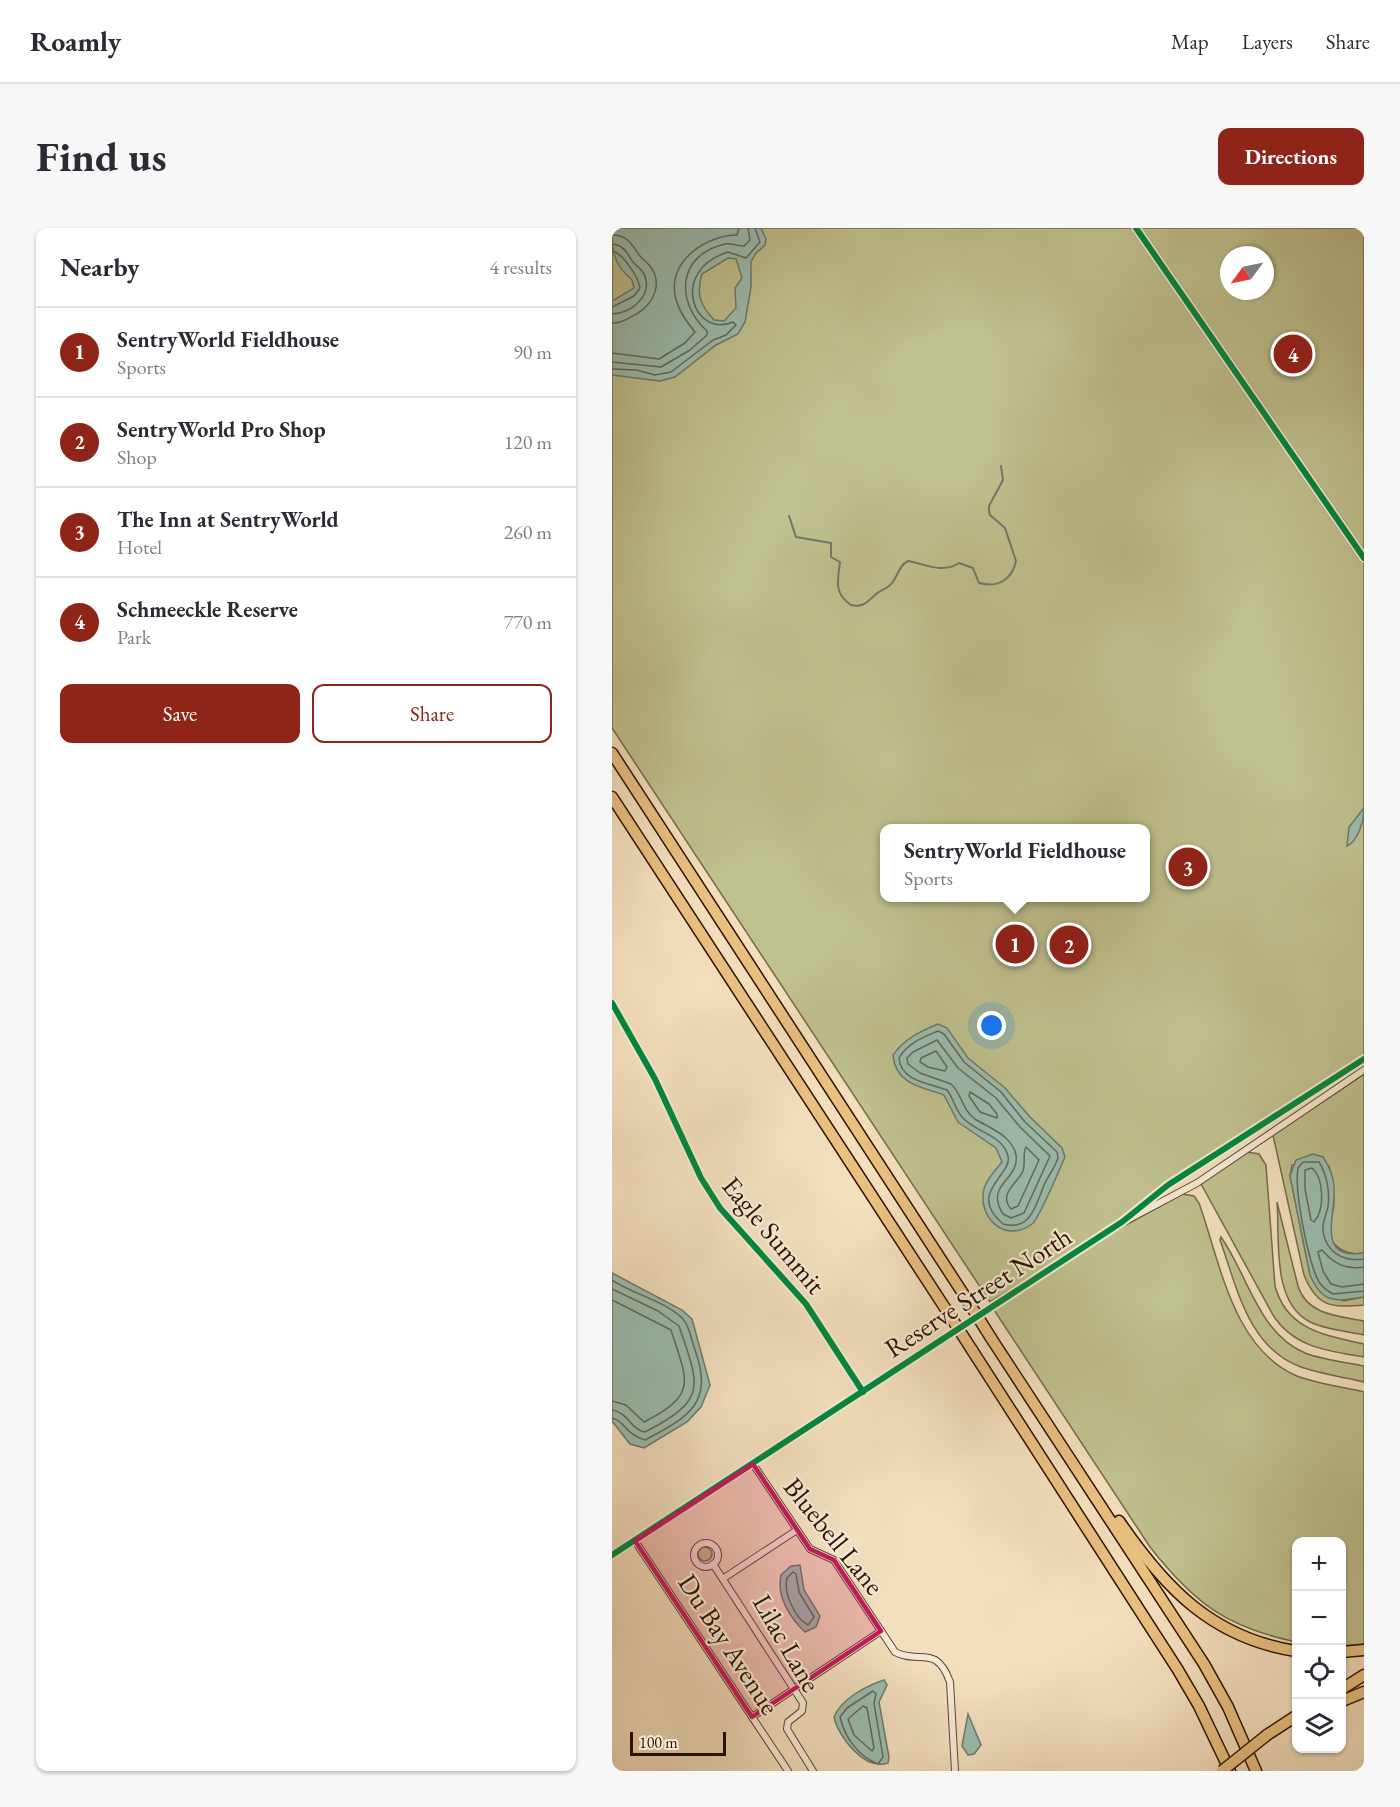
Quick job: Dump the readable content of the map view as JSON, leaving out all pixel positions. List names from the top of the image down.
{
  "streets": {
    "street": [
      "Eagle Summit",
      "Reserve Street North",
      "Bluebell Lane",
      "Lilac Lane",
      "Du Bay Avenue"
    ]
  },
  "crossings": [
    ["Eagle Summit", "Reserve Street North"],
    ["Reserve Street North", "Bluebell Lane"],
    ["Reserve Street North", "Du Bay Avenue"]
  ],
  "scale_bar": "100 m",
  "north": "bottom left",
  "page": {
    "header": "Roamly",
    "nav": ["Map", "Layers", "Share"],
    "buttons": [
      "Directions",
      ["Save", "Share"]
    ],
    "title": "Find us",
    "heading": ["Nearby", "4 results"],
    "list": [
      {
        "mark": "1",
        "name": "SentryWorld Fieldhouse",
        "note": "Sports",
        "value": "90 m"
      },
      {
        "mark": "2",
        "name": "SentryWorld Pro Shop",
        "note": "Shop",
        "value": "120 m"
      },
      {
        "mark": "3",
        "name": "The Inn at SentryWorld",
        "note": "Hotel",
        "value": "260 m"
      },
      {
        "mark": "4",
        "name": "Schmeeckle Reserve",
        "note": "Park",
        "value": "770 m"
      }
    ],
    "pins": [
      "4",
      "3",
      "1",
      "2"
    ],
    "popup": ["SentryWorld Fieldhouse", "Sports"],
    "map_buttons": ["+", "−"],
    "scale": "100 m"
  }
}
